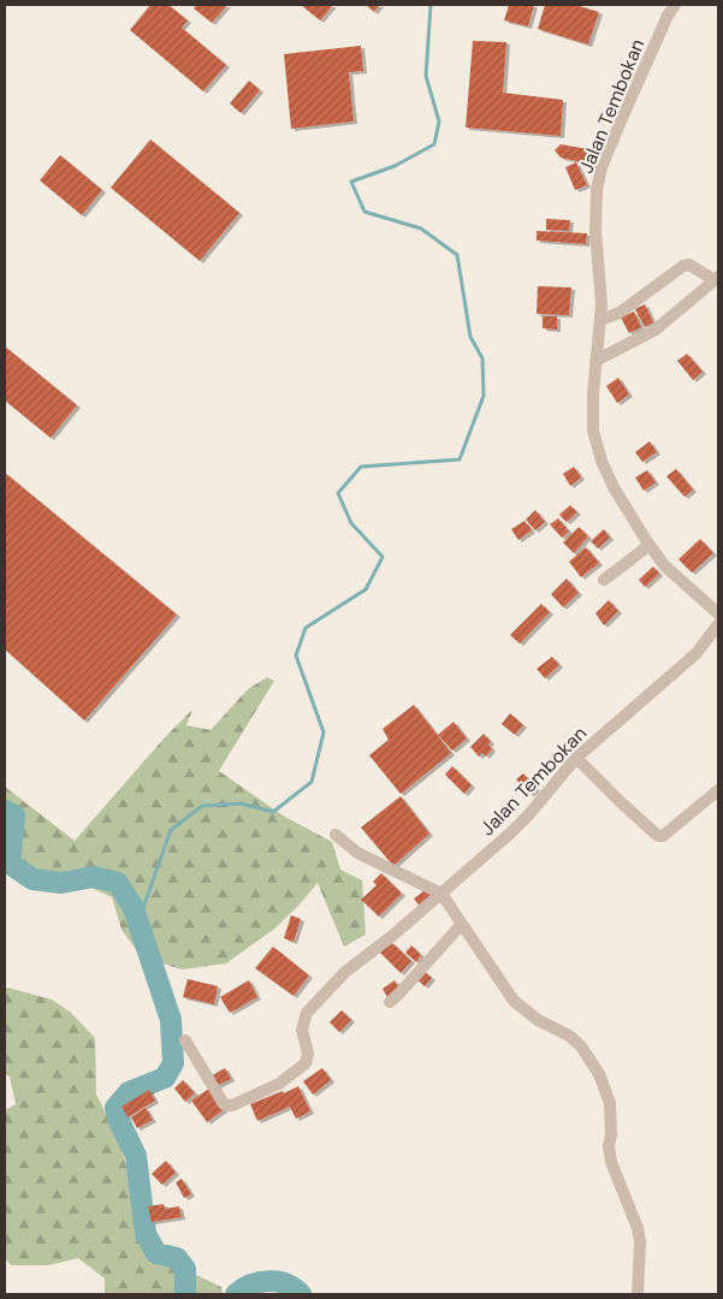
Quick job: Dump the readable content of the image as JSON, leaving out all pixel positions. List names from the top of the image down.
{
  "streets": {
    "street": ["Jalan Tembokan"]
  }
}
